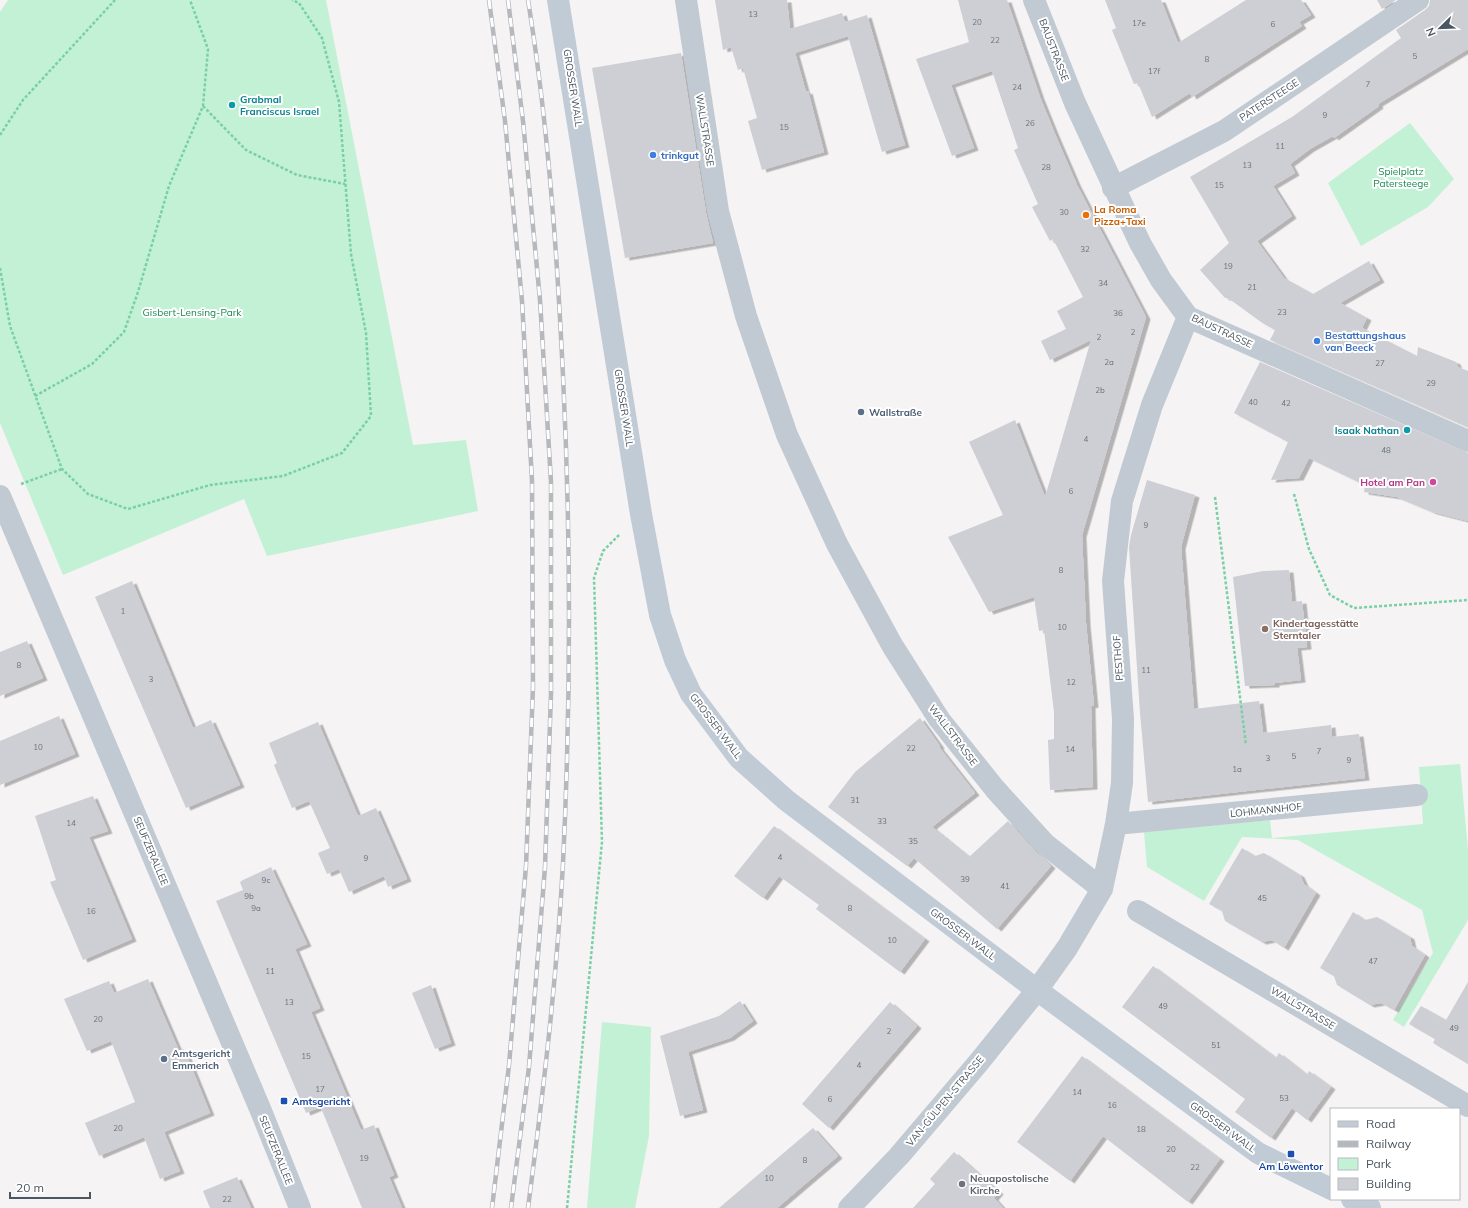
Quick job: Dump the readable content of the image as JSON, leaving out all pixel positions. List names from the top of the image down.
{
  "streets": {
    "main road": ["GROSSER WALL"],
    "street": [
      "BAUSTRASSE",
      "PATERSTEEGE",
      "WALLSTRASSE",
      "PESTHOF",
      "LOHMANNHOF",
      "SEUFZERALLEE",
      "VAN-GÜLPEN-STRASSE"
    ]
  },
  "crossings": [
    ["BAUSTRASSE", "PATERSTEEGE"],
    ["BAUSTRASSE", "PESTHOF"],
    ["GROSSER WALL", "PESTHOF"],
    ["GROSSER WALL", "VAN-GÜLPEN-STRASSE"],
    ["WALLSTRASSE", "PESTHOF"],
    ["PESTHOF", "LOHMANNHOF"],
    ["PESTHOF", "VAN-GÜLPEN-STRASSE"]
  ],
  "parks": ["Spielplatz Patersteege", "Gisbert-Lensing-Park"],
  "places": {
    "other": [
      "Grabmal Franciscus Israel",
      "trinkgut",
      "La Roma Pizza+Taxi",
      "Bestattungshaus van Beeck",
      "Wallstraße",
      "Isaak Nathan",
      "Hotel am Pan",
      "Kindertagesstätte Sterntaler",
      "Amtsgericht Emmerich",
      "Neuapostolische Kirche"
    ],
    "transit": ["Amtsgericht", "Am Löwentor"]
  },
  "house_numbers": [
    "13",
    "20",
    "17e",
    "6",
    "22",
    "5",
    "8",
    "17f",
    "7",
    "24",
    "9",
    "26",
    "15",
    "11",
    "13",
    "28",
    "15",
    "30",
    "32",
    "19",
    "34",
    "21",
    "23",
    "36",
    "2",
    "2",
    "2a",
    "27",
    "29",
    "2b",
    "40",
    "42",
    "4",
    "48",
    "6",
    "9",
    "8",
    "1",
    "10",
    "8",
    "11",
    "3",
    "12",
    "10",
    "22",
    "14",
    "7",
    "5",
    "3",
    "9",
    "1a",
    "31",
    "33",
    "14",
    "35",
    "4",
    "9",
    "39",
    "9c",
    "41",
    "9b",
    "45",
    "9a",
    "8",
    "16",
    "10",
    "47",
    "11",
    "13",
    "49",
    "20",
    "49",
    "2",
    "51",
    "15",
    "4",
    "17",
    "14",
    "53",
    "6",
    "16",
    "20",
    "18",
    "20",
    "19",
    "8",
    "22",
    "10",
    "22"
  ],
  "legend": [
    "Road",
    "Railway",
    "Park",
    "Building"
  ],
  "scale_bar": "20 m",
  "north": "bottom left"
}
